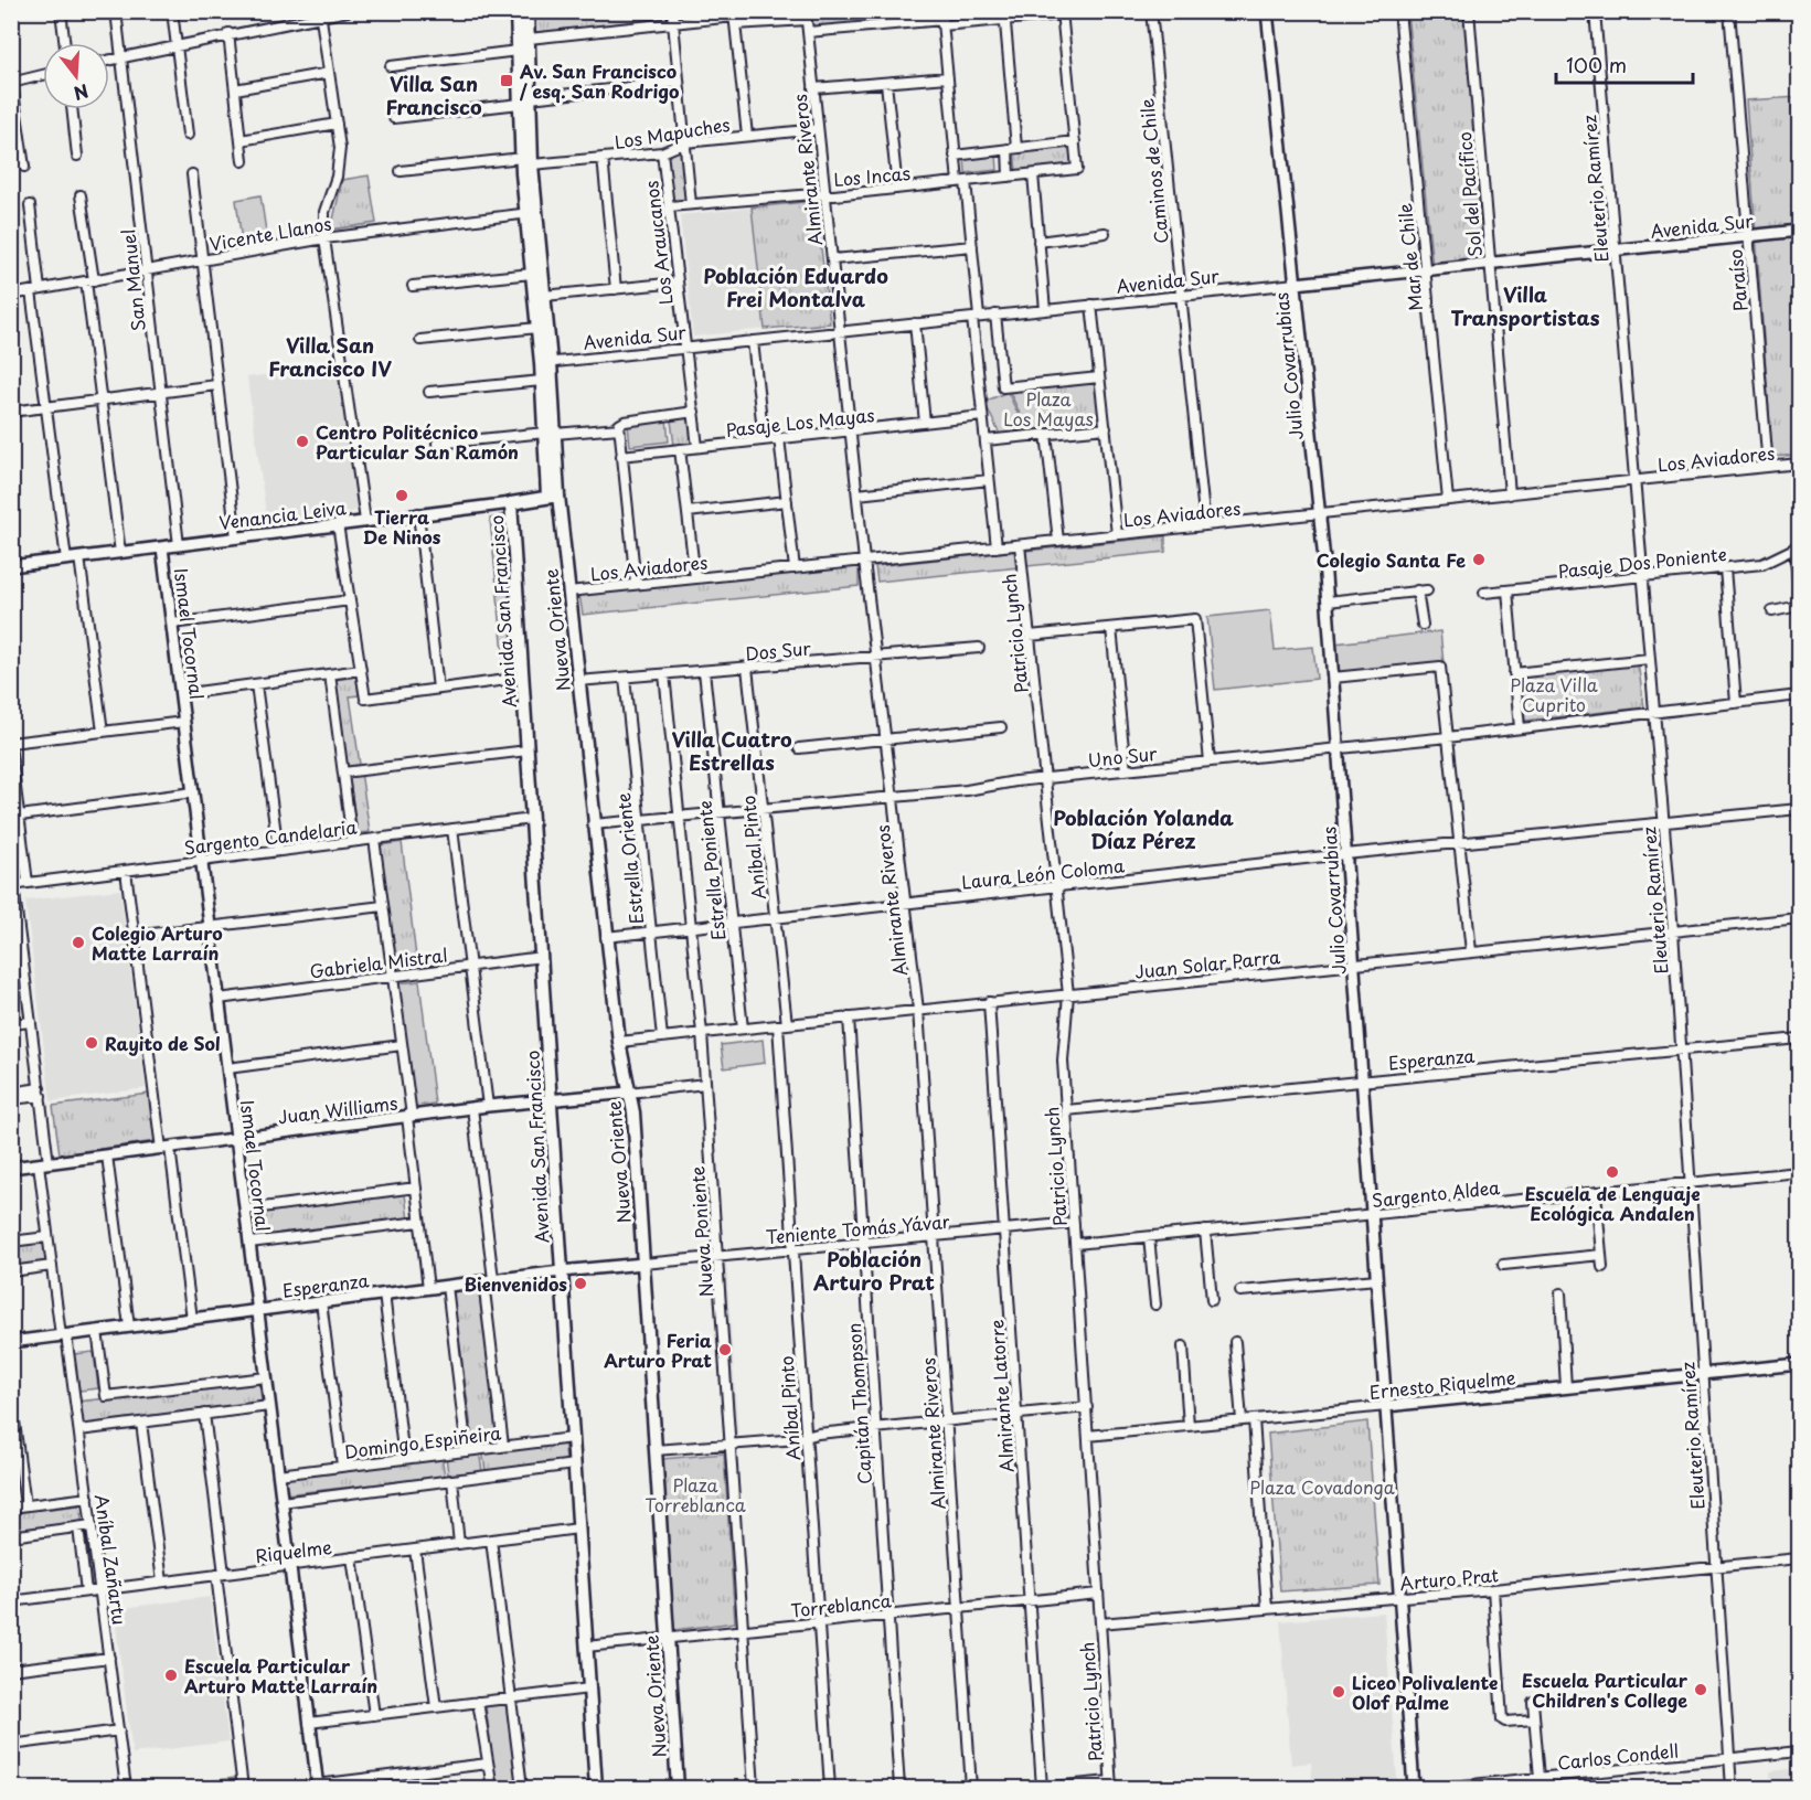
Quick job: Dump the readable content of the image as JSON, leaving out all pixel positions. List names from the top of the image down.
{
  "streets": {
    "main road": ["Venancia Leiva", "Avenida San Francisco", "Nueva Oriente"],
    "street": [
      "Los Mapuches",
      "Almirante Riveros",
      "Caminos de Chile",
      "Los Incas",
      "Eleuterio Ramírez",
      "Sol del Pacífico",
      "Avenida Sur",
      "Vicente Llanos",
      "Los Araucanos",
      "Mar de Chile",
      "San Manuel",
      "Paraíso",
      "Julio Covarrubias",
      "Pasaje Los Mayas",
      "Los Aviadores",
      "Pasaje Dos Poniente",
      "Ismael Tocornal",
      "Patricio Lynch",
      "Dos Sur",
      "Uno Sur",
      "Sargento Candelaria",
      "Aníbal Pinto",
      "Estrella Oriente",
      "Estrella Poniente",
      "Laura León Coloma",
      "Gabriela Mistral",
      "Juan Solar Parra",
      "Esperanza",
      "Juan Williams",
      "Sargento Aldea",
      "Teniente Tomás Yávar",
      "Nueva Poniente",
      "Ernesto Riquelme",
      "Almirante Latorre",
      "Capitán Thompson",
      "Domingo Espiñeira",
      "Riquelme",
      "Aníbal Zañartu",
      "Arturo Prat",
      "Torreblanca",
      "Carlos Condell"
    ]
  },
  "crossings": [
    ["Los Mapuches", "Almirante Riveros"],
    ["Los Mapuches", "Los Araucanos"],
    ["Almirante Riveros", "Los Incas"],
    ["Almirante Riveros", "Avenida Sur"],
    ["Almirante Riveros", "Pasaje Los Mayas"],
    ["Almirante Riveros", "Los Aviadores"],
    ["Almirante Riveros", "Dos Sur"],
    ["Almirante Riveros", "Uno Sur"],
    ["Almirante Riveros", "Laura León Coloma"],
    ["Almirante Riveros", "Juan Solar Parra"],
    ["Almirante Riveros", "Teniente Tomás Yávar"],
    ["Almirante Riveros", "Torreblanca"],
    ["Caminos de Chile", "Avenida Sur"],
    ["Caminos de Chile", "Los Aviadores"],
    ["Los Incas", "Los Araucanos"],
    ["Eleuterio Ramírez", "Avenida Sur"],
    ["Eleuterio Ramírez", "Los Aviadores"],
    ["Eleuterio Ramírez", "Pasaje Dos Poniente"],
    ["Eleuterio Ramírez", "Uno Sur"],
    ["Eleuterio Ramírez", "Laura León Coloma"],
    ["Eleuterio Ramírez", "Juan Solar Parra"],
    ["Eleuterio Ramírez", "Esperanza"],
    ["Eleuterio Ramírez", "Sargento Aldea"],
    ["Eleuterio Ramírez", "Ernesto Riquelme"],
    ["Eleuterio Ramírez", "Arturo Prat"],
    ["Eleuterio Ramírez", "Carlos Condell"],
    ["Sol del Pacífico", "Avenida Sur"],
    ["Sol del Pacífico", "Los Aviadores"],
    ["Avenida Sur", "Los Araucanos"],
    ["Avenida Sur", "Mar de Chile"],
    ["Avenida Sur", "Paraíso"],
    ["Avenida Sur", "Julio Covarrubias"],
    ["Vicente Llanos", "San Manuel"],
    ["Los Araucanos", "Pasaje Los Mayas"],
    ["Mar de Chile", "Los Aviadores"],
    ["San Manuel", "Venancia Leiva"],
    ["Paraíso", "Los Aviadores"],
    ["Julio Covarrubias", "Los Aviadores"],
    ["Julio Covarrubias", "Uno Sur"],
    ["Julio Covarrubias", "Laura León Coloma"],
    ["Julio Covarrubias", "Juan Solar Parra"],
    ["Julio Covarrubias", "Esperanza"],
    ["Julio Covarrubias", "Sargento Aldea"],
    ["Julio Covarrubias", "Ernesto Riquelme"],
    ["Julio Covarrubias", "Arturo Prat"],
    ["Los Aviadores", "Nueva Oriente"],
    ["Los Aviadores", "Patricio Lynch"],
    ["Venancia Leiva", "Avenida San Francisco"],
    ["Venancia Leiva", "Nueva Oriente"],
    ["Venancia Leiva", "Ismael Tocornal"],
    ["Avenida San Francisco", "Sargento Candelaria"],
    ["Avenida San Francisco", "Gabriela Mistral"],
    ["Avenida San Francisco", "Esperanza"],
    ["Avenida San Francisco", "Juan Williams"],
    ["Avenida San Francisco", "Domingo Espiñeira"],
    ["Avenida San Francisco", "Riquelme"],
    ["Avenida San Francisco", "Torreblanca"],
    ["Nueva Oriente", "Dos Sur"],
    ["Nueva Oriente", "Uno Sur"],
    ["Nueva Oriente", "Laura León Coloma"],
    ["Nueva Oriente", "Juan Solar Parra"],
    ["Nueva Oriente", "Esperanza"],
    ["Nueva Oriente", "Juan Williams"],
    ["Nueva Oriente", "Teniente Tomás Yávar"],
    ["Nueva Oriente", "Torreblanca"],
    ["Ismael Tocornal", "Sargento Candelaria"],
    ["Ismael Tocornal", "Gabriela Mistral"],
    ["Ismael Tocornal", "Esperanza"],
    ["Ismael Tocornal", "Juan Williams"],
    ["Ismael Tocornal", "Domingo Espiñeira"],
    ["Ismael Tocornal", "Riquelme"],
    ["Patricio Lynch", "Uno Sur"],
    ["Patricio Lynch", "Laura León Coloma"],
    ["Patricio Lynch", "Juan Solar Parra"],
    ["Patricio Lynch", "Esperanza"],
    ["Patricio Lynch", "Sargento Aldea"],
    ["Patricio Lynch", "Teniente Tomás Yávar"],
    ["Patricio Lynch", "Ernesto Riquelme"],
    ["Patricio Lynch", "Arturo Prat"],
    ["Patricio Lynch", "Torreblanca"],
    ["Dos Sur", "Aníbal Pinto"],
    ["Dos Sur", "Estrella Oriente"],
    ["Dos Sur", "Estrella Poniente"],
    ["Dos Sur", "Nueva Poniente"],
    ["Uno Sur", "Aníbal Pinto"],
    ["Uno Sur", "Estrella Oriente"],
    ["Uno Sur", "Estrella Poniente"],
    ["Uno Sur", "Nueva Poniente"],
    ["Sargento Candelaria", "Aníbal Zañartu"],
    ["Aníbal Pinto", "Laura León Coloma"],
    ["Aníbal Pinto", "Juan Solar Parra"],
    ["Aníbal Pinto", "Teniente Tomás Yávar"],
    ["Aníbal Pinto", "Torreblanca"],
    ["Estrella Oriente", "Laura León Coloma"],
    ["Estrella Oriente", "Juan Solar Parra"],
    ["Estrella Poniente", "Laura León Coloma"],
    ["Estrella Poniente", "Juan Solar Parra"],
    ["Laura León Coloma", "Nueva Poniente"],
    ["Juan Solar Parra", "Nueva Poniente"],
    ["Juan Solar Parra", "Almirante Latorre"],
    ["Juan Solar Parra", "Capitán Thompson"],
    ["Esperanza", "Teniente Tomás Yávar"],
    ["Esperanza", "Aníbal Zañartu"],
    ["Juan Williams", "Aníbal Zañartu"],
    ["Teniente Tomás Yávar", "Nueva Poniente"],
    ["Teniente Tomás Yávar", "Almirante Latorre"],
    ["Teniente Tomás Yávar", "Capitán Thompson"],
    ["Nueva Poniente", "Torreblanca"],
    ["Almirante Latorre", "Torreblanca"],
    ["Capitán Thompson", "Torreblanca"],
    ["Riquelme", "Aníbal Zañartu"]
  ],
  "districts": [
    "Villa San Francisco",
    "Población Eduardo Frei Montalva",
    "Villa Transportistas",
    "Villa San Francisco IV",
    "Villa Cuatro Estrellas",
    "Población Yolanda Díaz Pérez",
    "Población Arturo Prat"
  ],
  "parks": [
    "Plaza Los Mayas",
    "Plaza Villa Cuprito",
    "Plaza Torreblanca",
    "Plaza Covadonga"
  ],
  "places": {
    "transit": ["Av. San Francisco / esq. San Rodrigo"],
    "other": [
      "Centro Politécnico Particular San Ramón",
      "Tierra De Ninos",
      "Colegio Santa Fe",
      "Colegio Arturo Matte Larraín",
      "Rayito de Sol",
      "Escuela de Lenguaje Ecológica Andalen",
      "Bienvenidos",
      "Feria Arturo Prat",
      "Escuela Particular Arturo Matte Larraín",
      "Escuela Particular Children's College",
      "Liceo Polivalente Olof Palme"
    ]
  },
  "scale_bar": "100 m",
  "north": "bottom"
}
